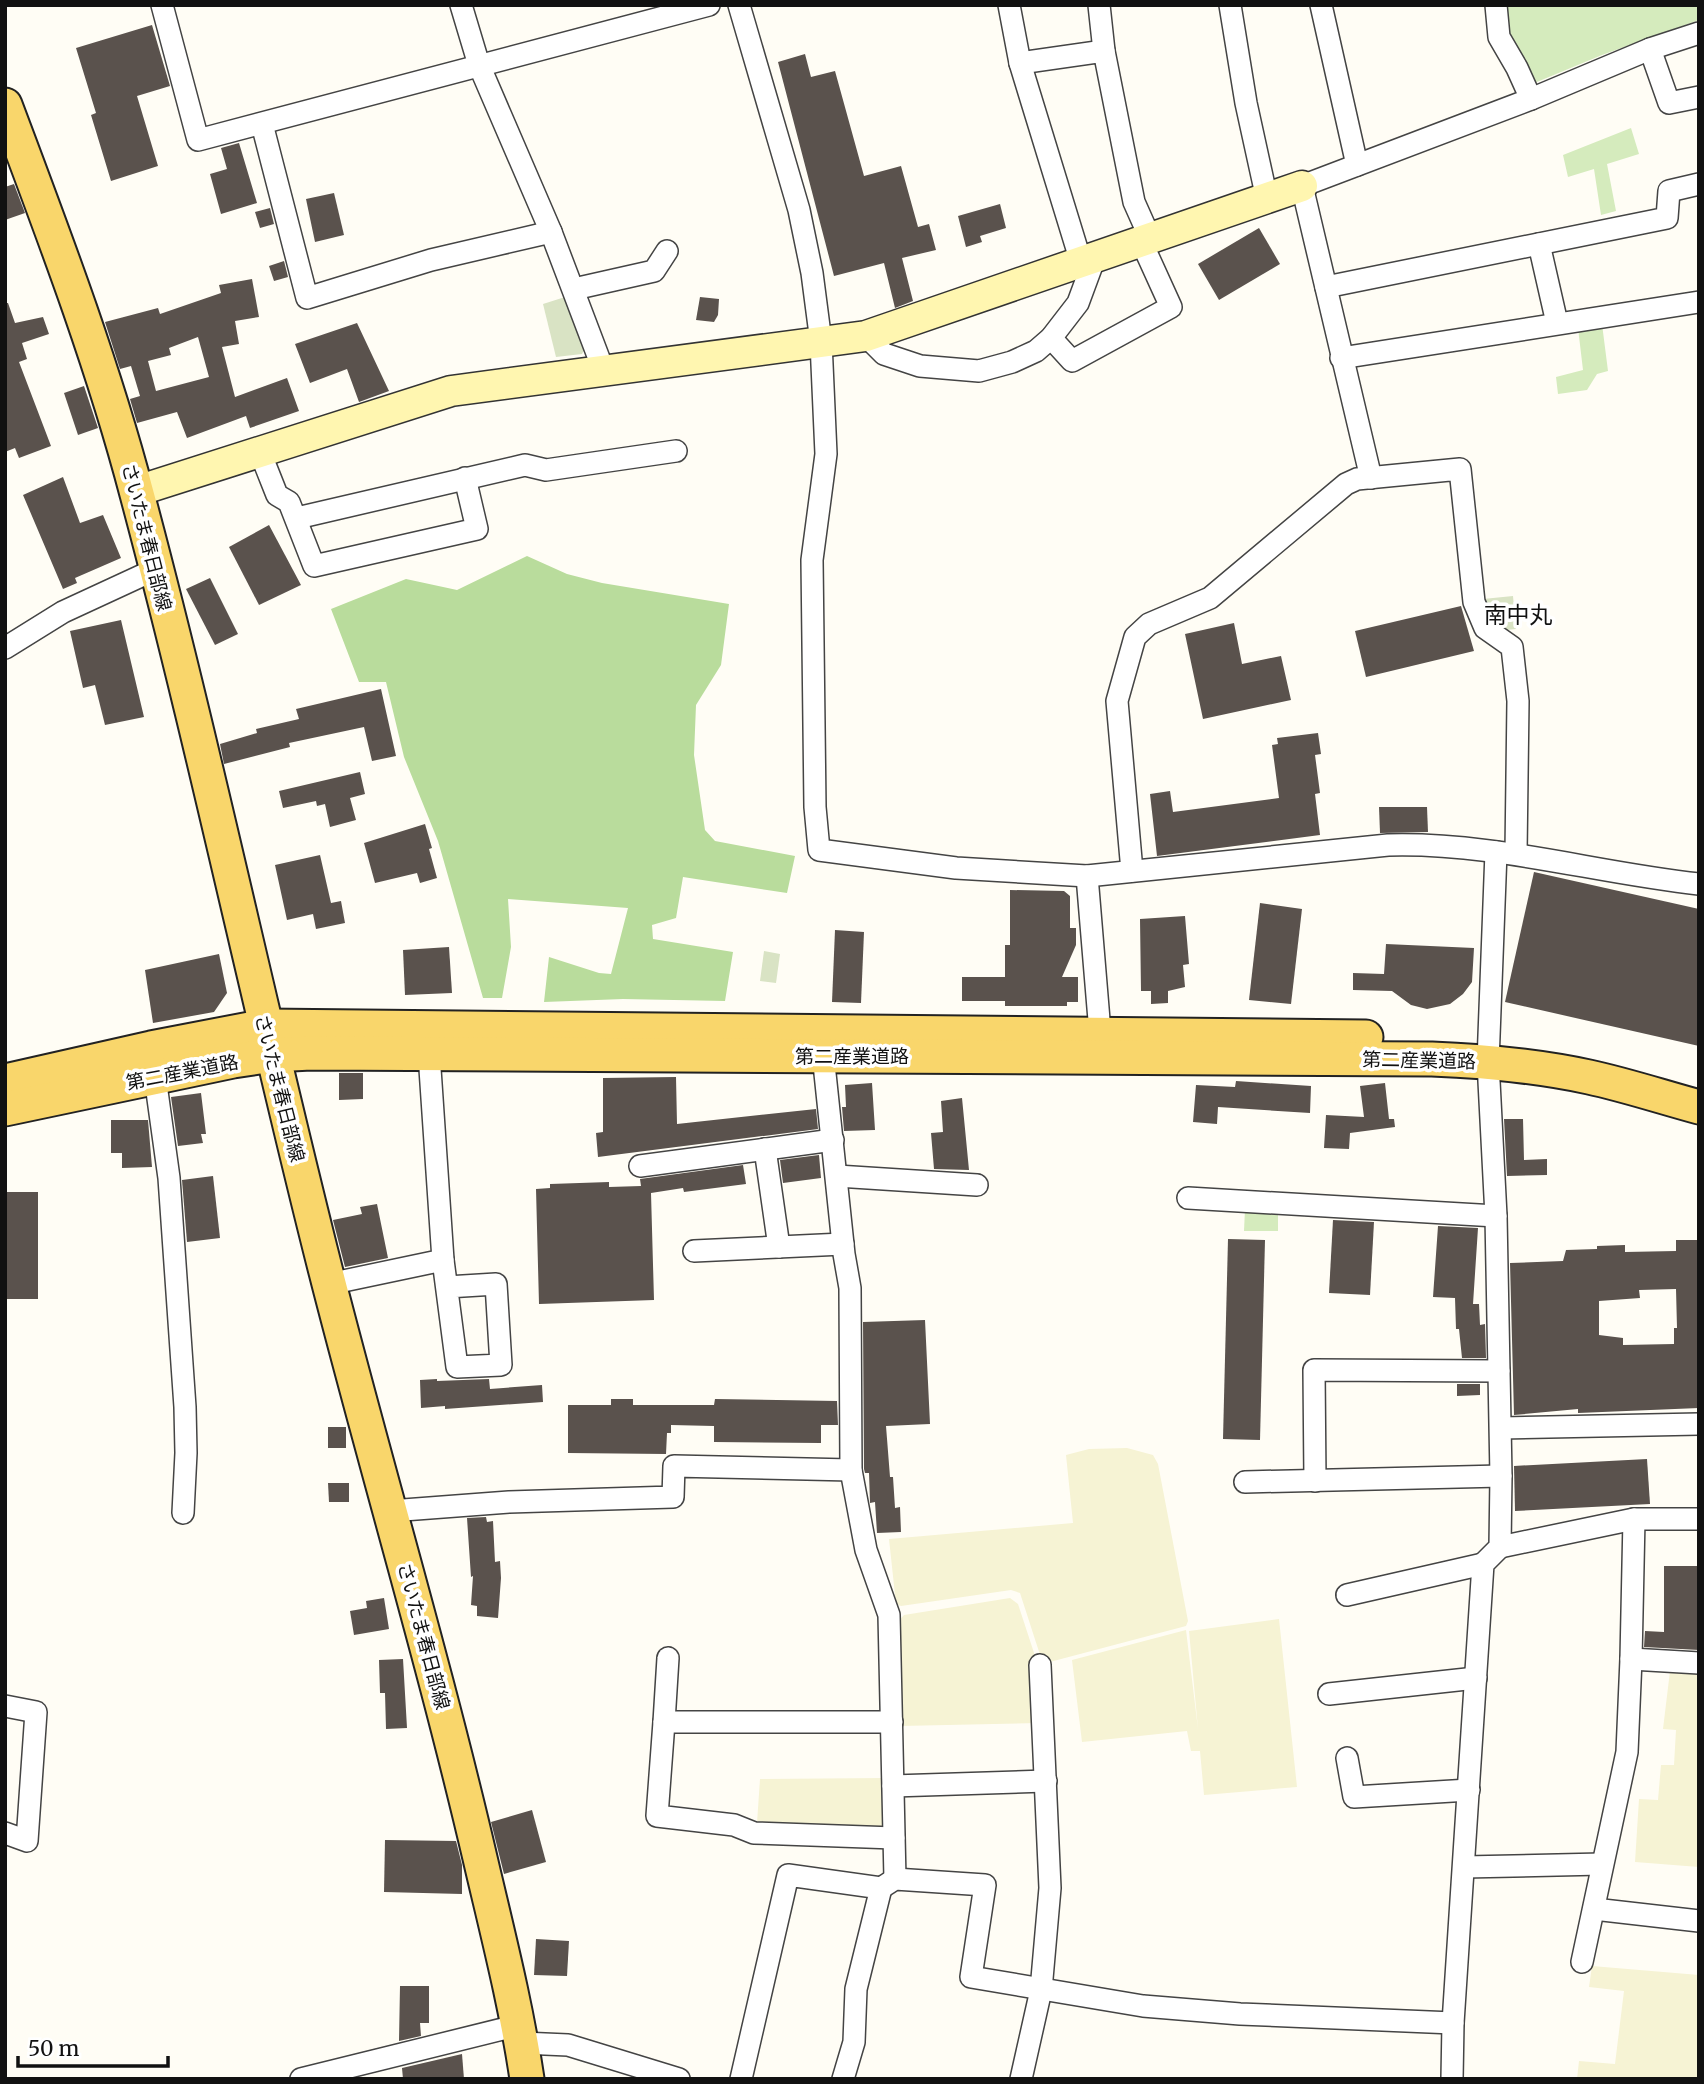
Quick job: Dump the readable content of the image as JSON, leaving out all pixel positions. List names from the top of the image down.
{
  "streets": {
    "main road": ["さいたま春日部線", "第二産業道路"]
  },
  "crossings": [
    ["さいたま春日部線", "第二産業道路"]
  ],
  "districts": ["南中丸"],
  "scale_bar": "50 m"
}
